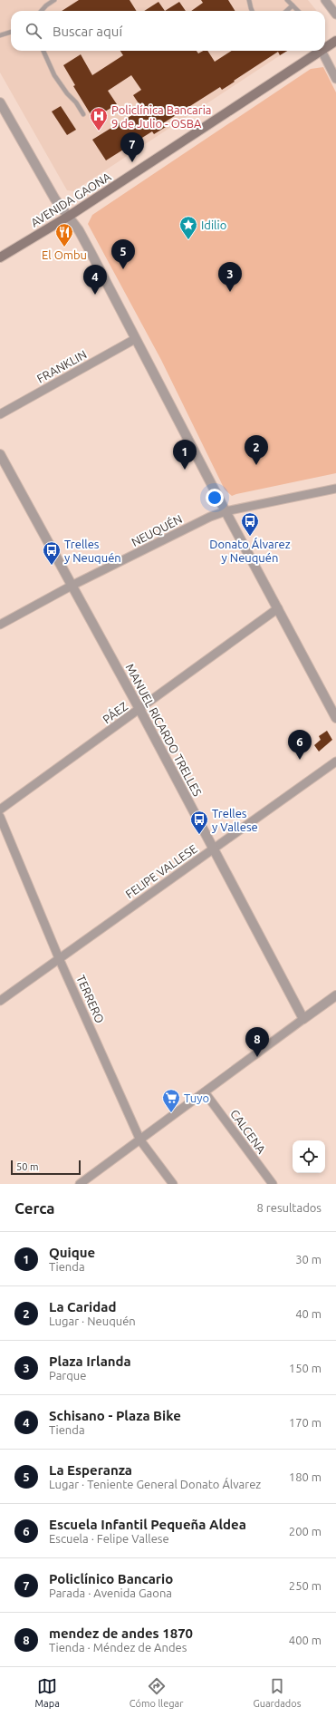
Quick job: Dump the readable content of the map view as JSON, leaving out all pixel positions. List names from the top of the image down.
{
  "streets": {
    "main road": ["AVENIDA GAONA"],
    "street": [
      "FRANKLIN",
      "NEUQUÉN",
      "PÁEZ",
      "MANUEL RICARDO TRELLES",
      "FELIPE VALLESE",
      "TERRERO",
      "CALCENA"
    ]
  },
  "crossings": [
    ["NEUQUÉN", "MANUEL RICARDO TRELLES"],
    ["PÁEZ", "MANUEL RICARDO TRELLES"],
    ["MANUEL RICARDO TRELLES", "FELIPE VALLESE"],
    ["FELIPE VALLESE", "TERRERO"]
  ],
  "places": {
    "hospital": ["Policlínica Bancaria 9 de Julio - OSBA"],
    "place": ["Idilio"],
    "restaurant": ["El Ombu"],
    "bus stop": ["Donato Álvarez y Neuquén", "Trelles y Neuquén", "Trelles y Vallese"],
    "supermarket": ["Tuyo"]
  },
  "scale_bar": "50 m",
  "page": {
    "search": "Buscar aquí",
    "pins": [
      "7",
      "5",
      "3",
      "4",
      "2",
      "1",
      "6",
      "8"
    ],
    "scale": "50 m",
    "heading": ["Cerca", "8 resultados"],
    "list": [
      {
        "mark": "1",
        "name": "Quique",
        "note": "Tienda",
        "value": "30 m"
      },
      {
        "mark": "2",
        "name": "La Caridad",
        "note": "Lugar · Neuquén",
        "value": "40 m"
      },
      {
        "mark": "3",
        "name": "Plaza Irlanda",
        "note": "Parque",
        "value": "150 m"
      },
      {
        "mark": "4",
        "name": "Schisano - Plaza Bike",
        "note": "Tienda",
        "value": "170 m"
      },
      {
        "mark": "5",
        "name": "La Esperanza",
        "note": "Lugar · Teniente General Donato Álvarez",
        "value": "180 m"
      },
      {
        "mark": "6",
        "name": "Escuela Infantil Pequeña Aldea",
        "note": "Escuela · Felipe Vallese",
        "value": "200 m"
      },
      {
        "mark": "7",
        "name": "Policlínico Bancario",
        "note": "Parada · Avenida Gaona",
        "value": "250 m"
      },
      {
        "mark": "8",
        "name": "mendez de andes 1870",
        "note": "Tienda · Méndez de Andes",
        "value": "400 m"
      }
    ],
    "nav": ["Mapa", "Cómo llegar", "Guardados"]
  }
}
